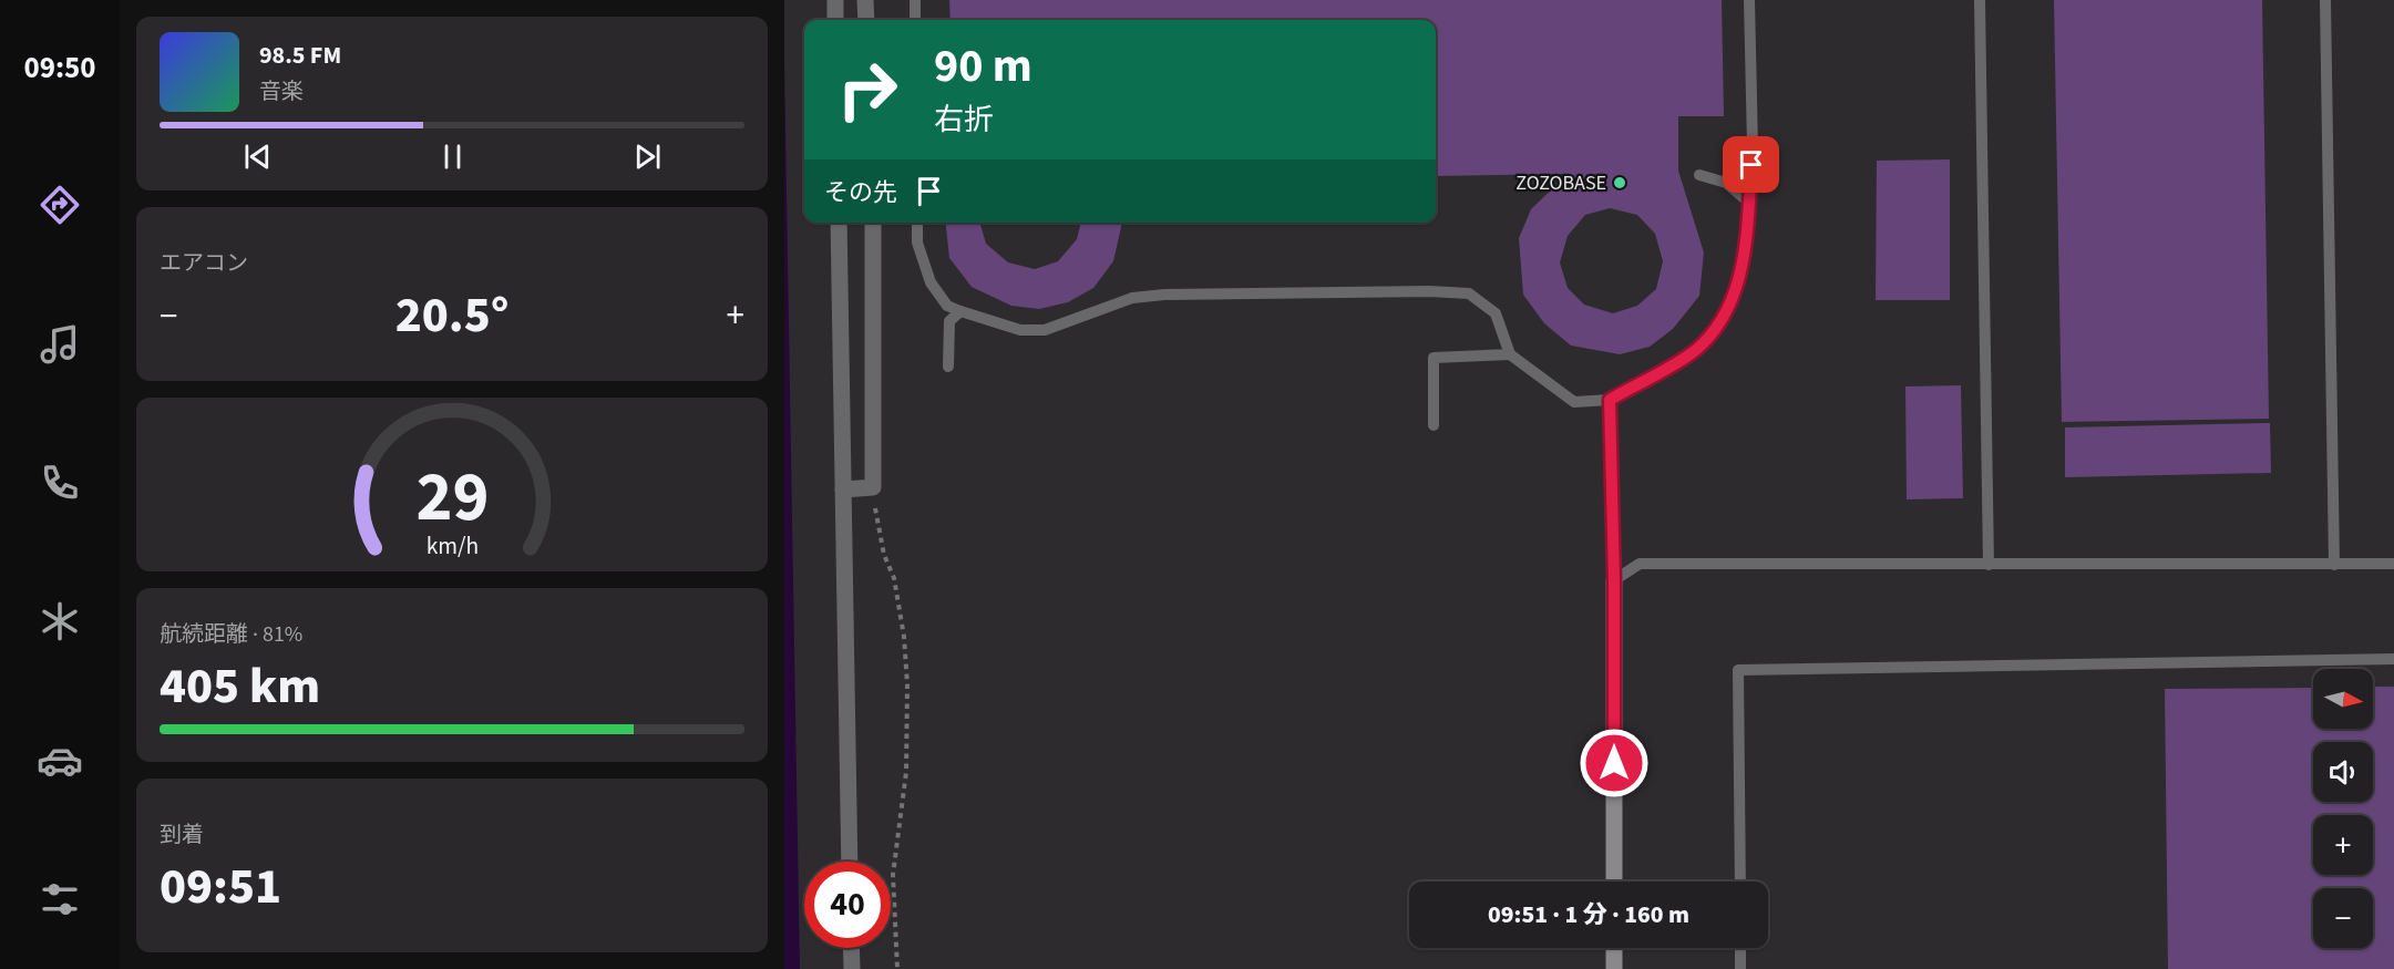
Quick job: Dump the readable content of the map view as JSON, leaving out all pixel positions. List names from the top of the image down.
{
  "places": ["ZOZOBASE"],
  "north": "right",
  "page": {
    "tabs": "09:50",
    "turn": ["90 m", "右折"],
    "song": ["98.5 FM", "音楽"],
    "then": "その先",
    "tile": [
      "エアコン",
      ["航続距離 · 81%", "405 km"],
      ["到着", "09:51"]
    ],
    "heat": ["−", "20.5°", "+"],
    "map_buttons": ["+", "−"],
    "limit": "40",
    "trip": "09:51 · 1 分 · 160 m",
    "gauge": ["29", "km/h"]
  }
}
